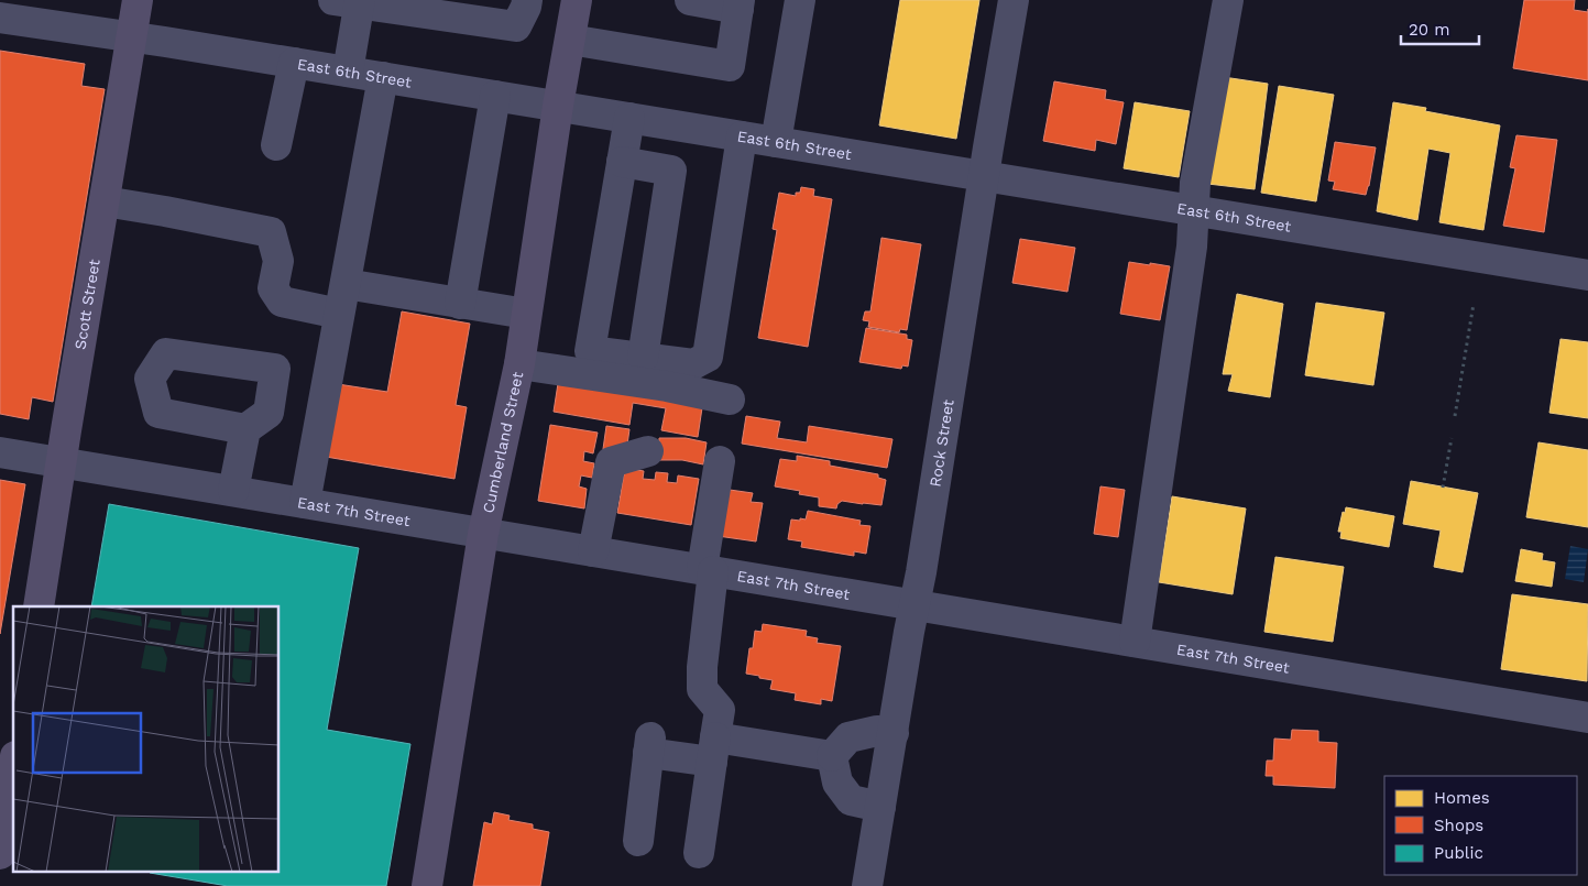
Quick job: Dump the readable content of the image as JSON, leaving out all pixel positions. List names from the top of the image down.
{
  "streets": {
    "main road": ["Scott Street", "Cumberland Street"],
    "street": ["East 6th Street", "Rock Street", "East 7th Street"]
  },
  "crossings": [
    ["East 6th Street", "Scott Street"],
    ["East 6th Street", "Cumberland Street"],
    ["East 6th Street", "Rock Street"],
    ["Scott Street", "East 7th Street"],
    ["Cumberland Street", "East 7th Street"],
    ["Rock Street", "East 7th Street"]
  ],
  "legend": ["Homes", "Shops", "Public"],
  "scale_bar": "20 m"
}
